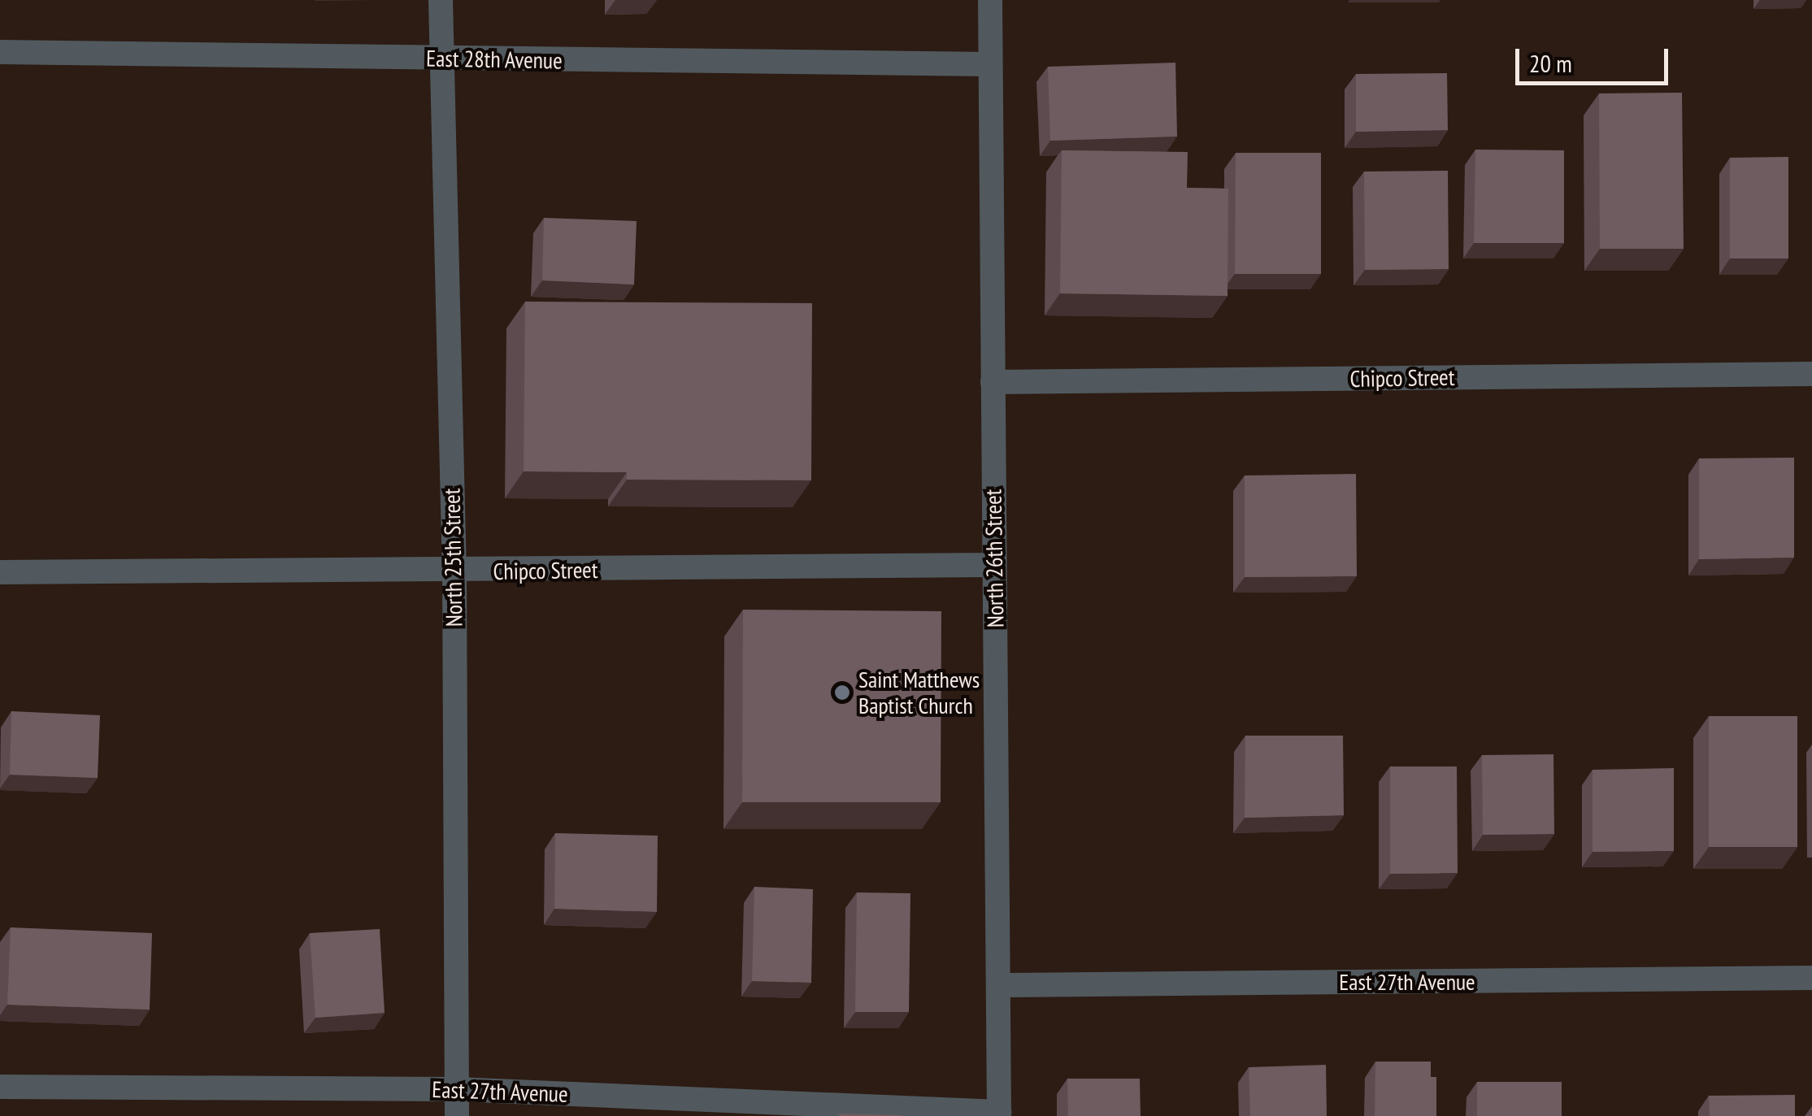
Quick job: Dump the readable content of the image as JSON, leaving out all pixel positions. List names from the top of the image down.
{
  "streets": {
    "street": [
      "East 28th Avenue",
      "Chipco Street",
      "North 25th Street",
      "North 26th Street",
      "East 27th Avenue"
    ]
  },
  "crossings": [
    ["East 28th Avenue", "North 25th Street"],
    ["East 28th Avenue", "North 26th Street"],
    ["Chipco Street", "North 25th Street"],
    ["Chipco Street", "North 26th Street"],
    ["North 25th Street", "East 27th Avenue"],
    ["North 26th Street", "East 27th Avenue"]
  ],
  "places": ["Saint Matthews Baptist Church"],
  "scale_bar": "20 m"
}
